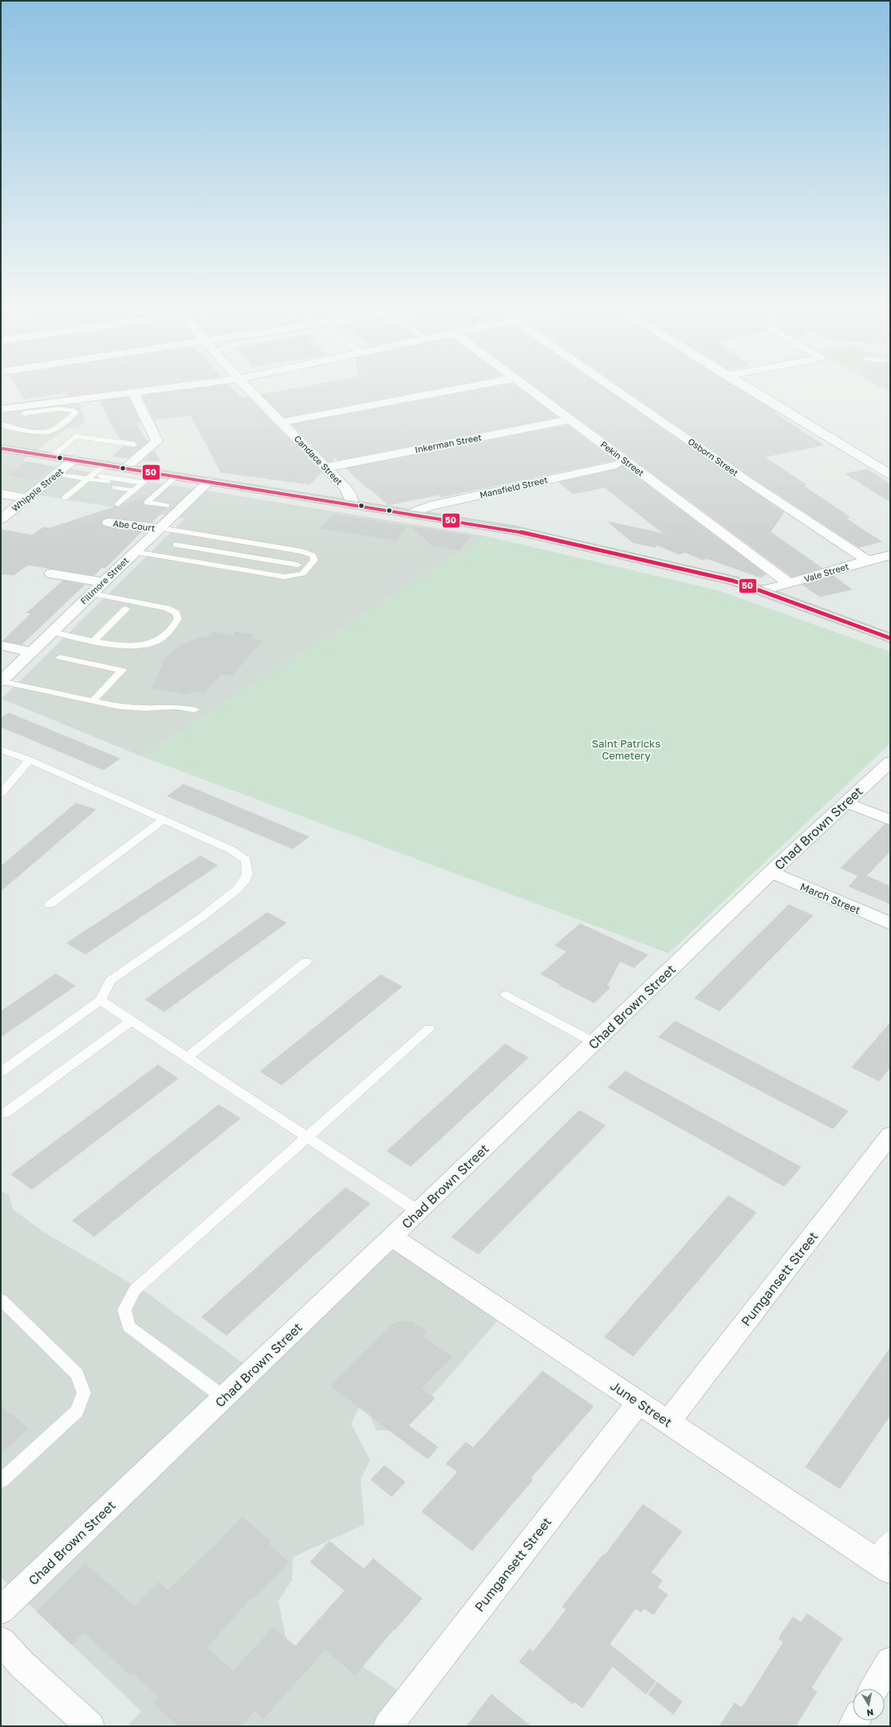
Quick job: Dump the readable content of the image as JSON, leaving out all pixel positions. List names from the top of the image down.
{
  "streets": {
    "street": [
      "Inkerman Street",
      "Osborn Street",
      "Pekin Street",
      "Candace Street",
      "Mansfield Street",
      "Whipple Street",
      "Abe Court",
      "Vale Street",
      "Fillmore Street",
      "Chad Brown Street",
      "March Street",
      "Pumgansett Street",
      "June Street"
    ]
  },
  "crossings": [
    ["Inkerman Street", "Pekin Street"],
    ["Inkerman Street", "Candace Street"],
    ["Osborn Street", "Vale Street"],
    ["Pekin Street", "Vale Street"],
    ["Abe Court", "Fillmore Street"],
    ["Chad Brown Street", "March Street"],
    ["Chad Brown Street", "June Street"],
    ["Pumgansett Street", "June Street"]
  ],
  "parks": ["Saint Patricks Cemetery"],
  "lines": ["transit line 50"],
  "north": "bottom"
}
